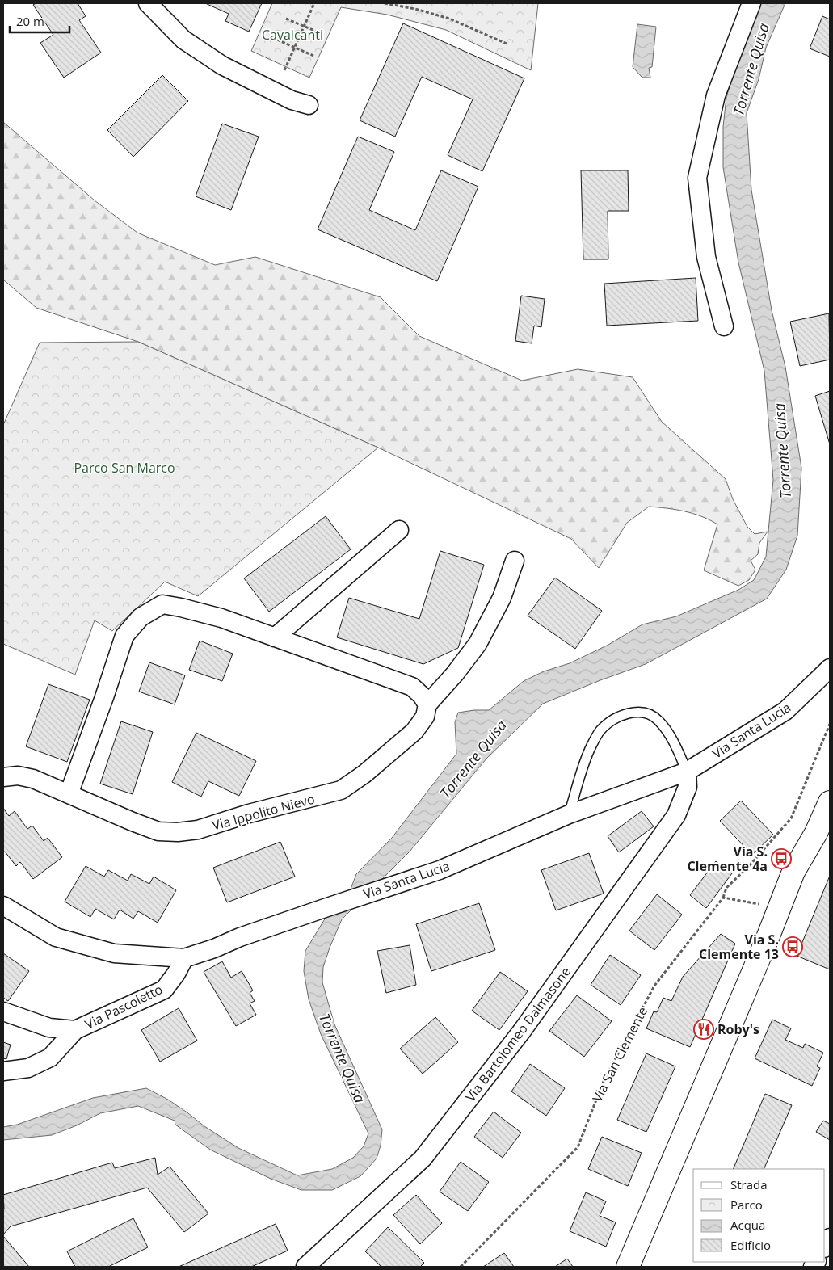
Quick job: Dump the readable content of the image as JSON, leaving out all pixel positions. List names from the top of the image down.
{
  "streets": {
    "street": [
      "Via Santa Lucia",
      "Via Ippolito Nievo",
      "Via Pascoletto",
      "Via Bartolomeo Dalmasone"
    ],
    "path": ["Via San Clemente"]
  },
  "crossings": [
    ["Via Santa Lucia", "Via Pascoletto"],
    ["Via Santa Lucia", "Via Bartolomeo Dalmasone"]
  ],
  "water": ["Torrente Quisa"],
  "parks": ["Cavalcanti", "Parco San Marco"],
  "places": {
    "bus stop": ["Via S. Clemente 4a", "Via S. Clemente 13"],
    "restaurant": ["Roby's"]
  },
  "legend": [
    "Strada",
    "Parco",
    "Acqua",
    "Edificio"
  ],
  "scale_bar": "20 m"
}
